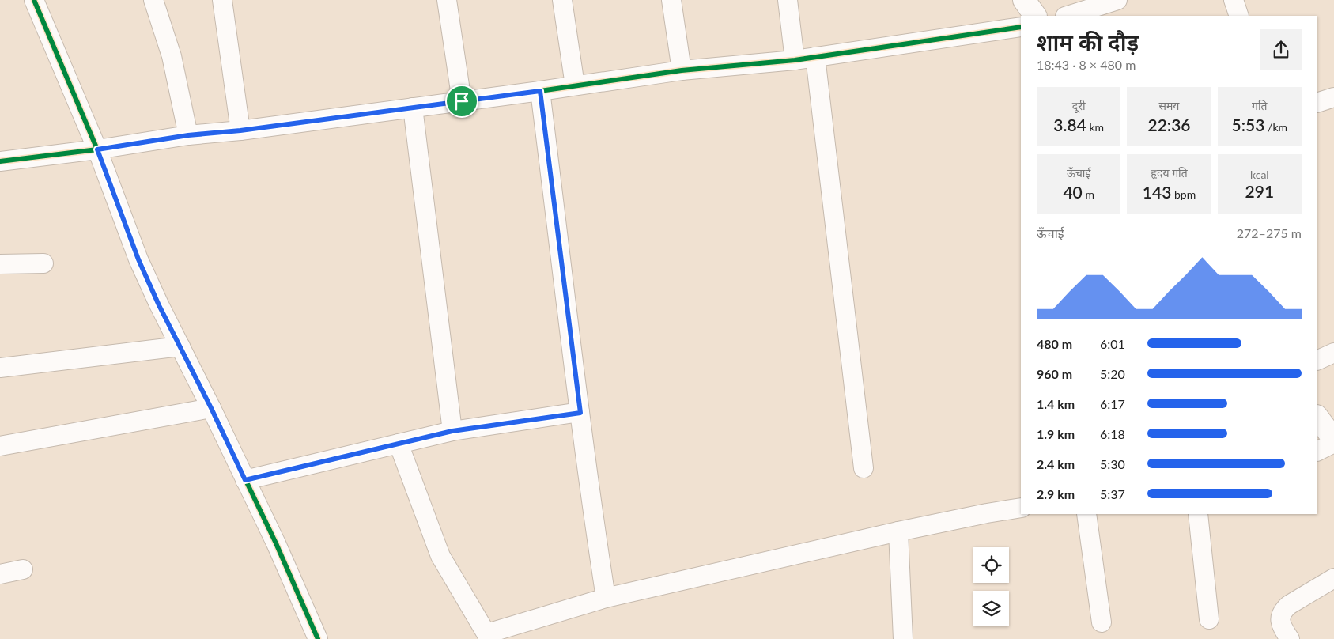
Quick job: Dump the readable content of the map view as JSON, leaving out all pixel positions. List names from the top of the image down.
{
  "page": {
    "heading": ["शाम की दौड़", "18:43 · 8 × 480 m"],
    "stats": [
      ["दूरी", "3.84 km"],
      ["समय", "22:36"],
      ["गति", "5:53 /km"],
      ["ऊँचाई", "40 m"],
      ["हृदय गति", "143 bpm"],
      ["kcal", "291"]
    ],
    "chart": ["ऊँचाई", "272–275 m"],
    "list": [
      {
        "name": "480 m",
        "note": "6:01"
      },
      {
        "name": "960 m",
        "note": "5:20"
      },
      {
        "name": "1.4 km",
        "note": "6:17"
      },
      {
        "name": "1.9 km",
        "note": "6:18"
      },
      {
        "name": "2.4 km",
        "note": "5:30"
      },
      {
        "name": "2.9 km",
        "note": "5:37"
      }
    ]
  }
}
